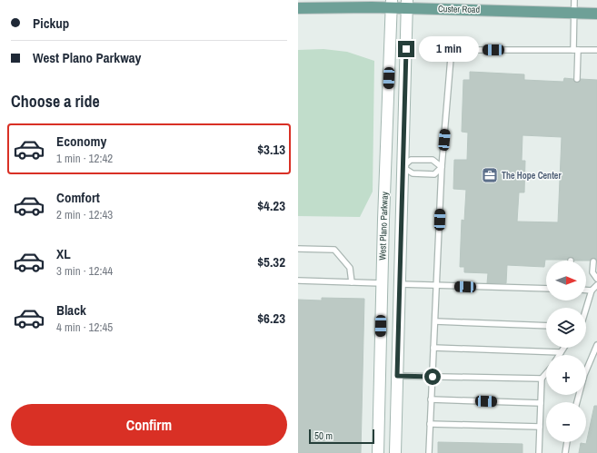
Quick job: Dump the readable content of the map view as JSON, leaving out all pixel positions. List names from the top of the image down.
{
  "streets": {
    "main road": ["Custer Road", "West Plano Parkway"]
  },
  "crossings": [
    ["Custer Road", "West Plano Parkway"]
  ],
  "places": {
    "office": ["The Hope Center"]
  },
  "scale_bar": "50 m",
  "north": "right",
  "page": {
    "banner": ["Pickup", "West Plano Parkway"],
    "bubble": "1 min",
    "heading": "Choose a ride",
    "list": [
      {
        "name": "Economy",
        "note": "1 min · 12:42",
        "value": "$3.13"
      },
      {
        "name": "Comfort",
        "note": "2 min · 12:43",
        "value": "$4.23"
      },
      {
        "name": "XL",
        "note": "3 min · 12:44",
        "value": "$5.32"
      },
      {
        "name": "Black",
        "note": "4 min · 12:45",
        "value": "$6.23"
      }
    ],
    "map_buttons": ["+", "−"],
    "buttons": "Confirm",
    "scale": "50 m"
  }
}
